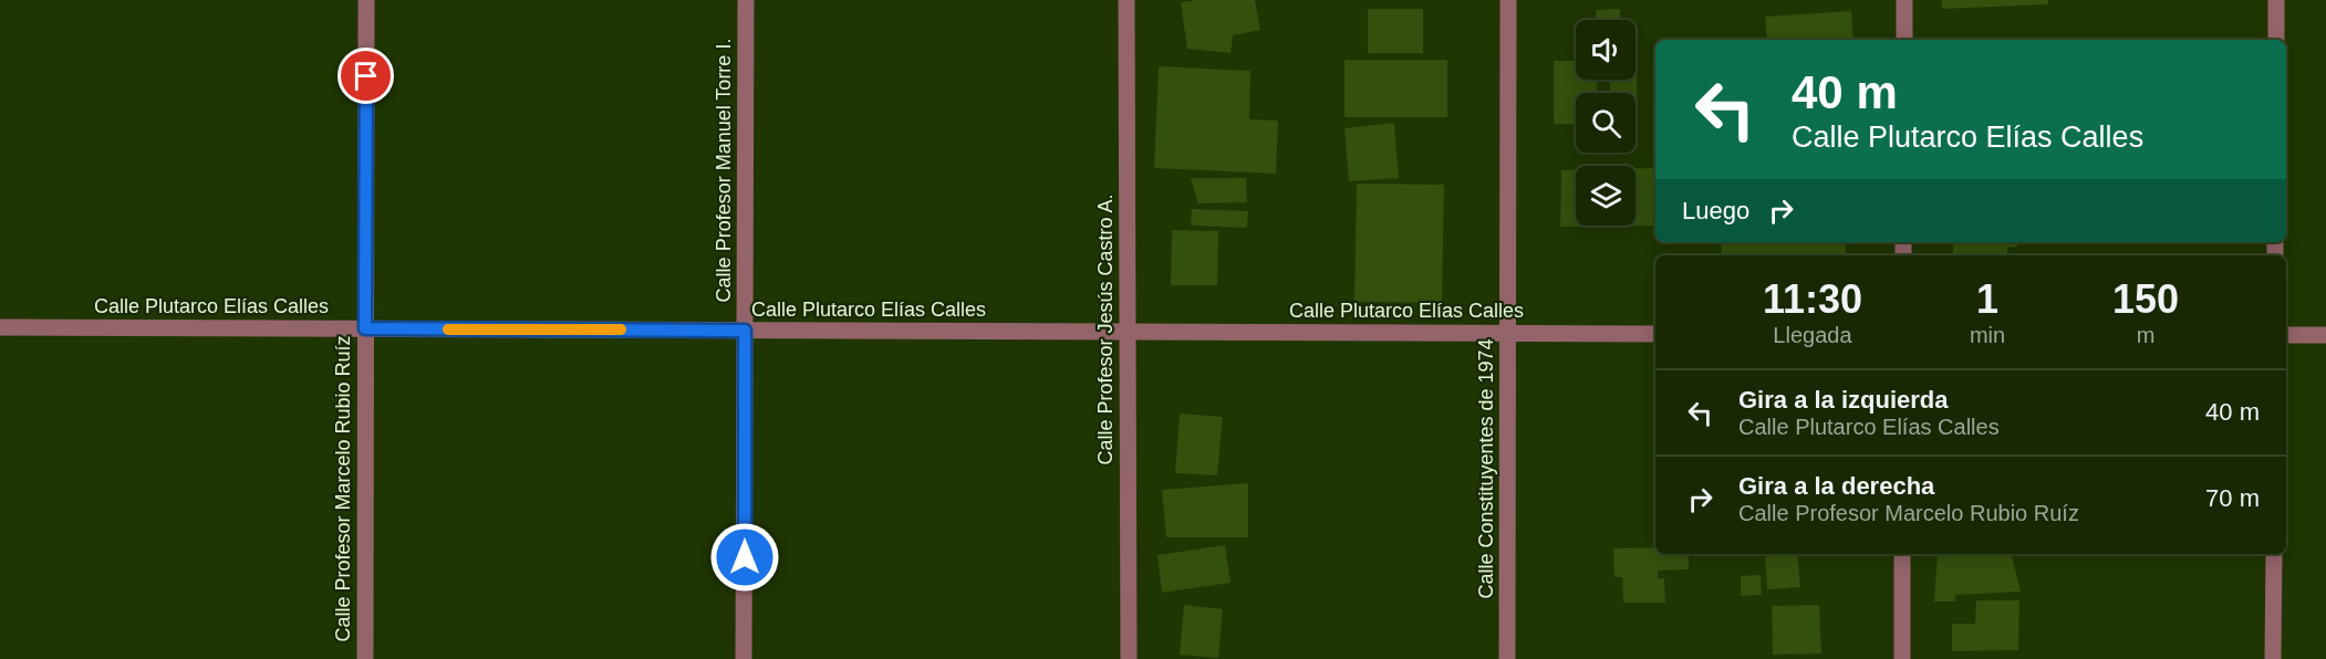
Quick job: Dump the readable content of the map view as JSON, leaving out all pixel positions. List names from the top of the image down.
{
  "streets": {
    "street": [
      "Calle Profesor Manuel Torre I.",
      "Calle Plutarco Elías Calles",
      "Calle Profesor Jesús Castro A.",
      "Calle Constituyentes de 1974",
      "Calle Profesor Marcelo Rubio Ruíz"
    ]
  },
  "crossings": [
    ["Calle Profesor Manuel Torre I.", "Calle Plutarco Elías Calles"],
    ["Calle Plutarco Elías Calles", "Calle Profesor Jesús Castro A."],
    ["Calle Plutarco Elías Calles", "Calle Constituyentes de 1974"],
    ["Calle Plutarco Elías Calles", "Calle Profesor Marcelo Rubio Ruíz"]
  ],
  "page": {
    "turn": ["40 m", "Calle Plutarco Elías Calles"],
    "then": "Luego",
    "eta": [
      "11:30",
      "Llegada",
      "1",
      "min",
      "150",
      "m"
    ],
    "list": [
      {
        "name": "Gira a la izquierda",
        "note": "Calle Plutarco Elías Calles",
        "value": "40 m"
      },
      {
        "name": "Gira a la derecha",
        "note": "Calle Profesor Marcelo Rubio Ruíz",
        "value": "70 m"
      }
    ]
  }
}
